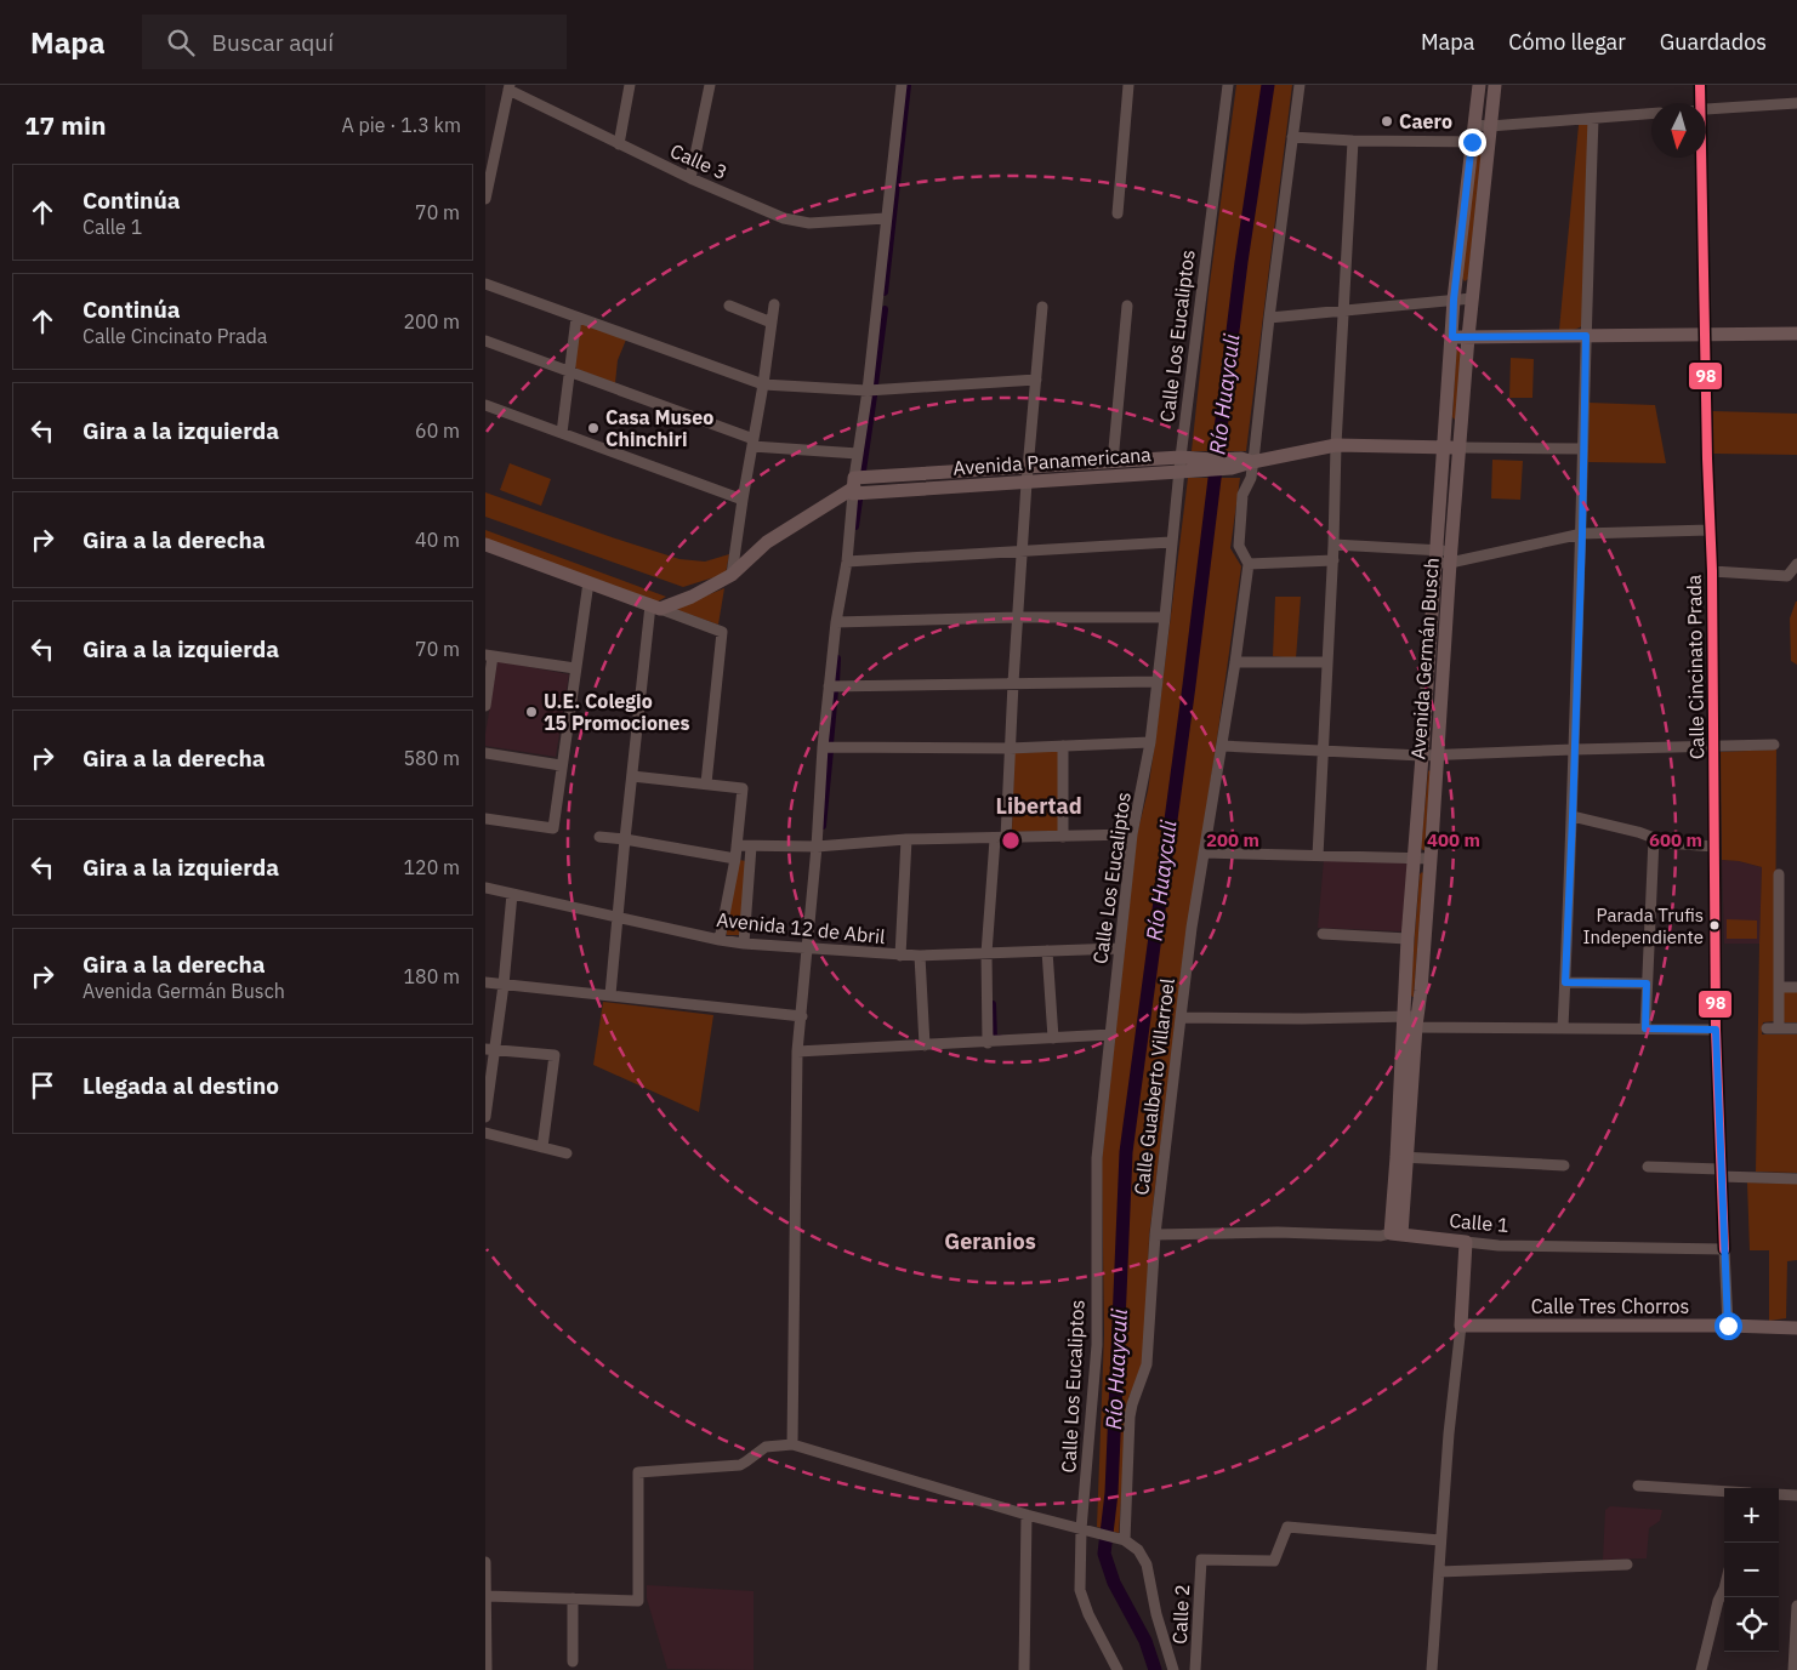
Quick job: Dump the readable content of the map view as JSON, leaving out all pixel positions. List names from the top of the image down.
{
  "streets": {
    "main road": [
      "Avenida Panamericana",
      "Avenida Germán Busch",
      "Calle 1",
      "Calle Tres Chorros"
    ],
    "street": [
      "Calle 3",
      "Calle Los Eucaliptos",
      "Calle Cincinato Prada",
      "Avenida 12 de Abril",
      "Calle Gualberto Villarroel",
      "Calle 2"
    ]
  },
  "crossings": [
    ["Calle Los Eucaliptos", "Avenida Panamericana"],
    ["Calle Los Eucaliptos", "Avenida 12 de Abril"],
    ["Avenida Panamericana", "Avenida Germán Busch"],
    ["Avenida Panamericana", "Calle Gualberto Villarroel"],
    ["Avenida Germán Busch", "Calle 1"],
    ["Calle Cincinato Prada", "Calle 1"],
    ["Calle Gualberto Villarroel", "Calle 1"]
  ],
  "districts": ["Libertad", "Geranios"],
  "water": ["Río Huayculi"],
  "places": [
    "Caero",
    "Casa Museo Chinchiri",
    "U.E. Colegio 15 Promociones",
    "Parada Trufis Independiente"
  ],
  "lines": ["transit line 98"],
  "north": "bottom",
  "page": {
    "header": "Mapa",
    "search": "Buscar aquí",
    "nav": ["Mapa", "Cómo llegar", "Guardados"],
    "heading": ["17 min", "A pie · 1.3 km"],
    "list": [
      ["Continúa", "Calle 1", "70 m"],
      ["Continúa", "Calle Cincinato Prada", "200 m"],
      ["Gira a la izquierda", "60 m"],
      ["Gira a la derecha", "40 m"],
      ["Gira a la izquierda", "70 m"],
      ["Gira a la derecha", "580 m"],
      ["Gira a la izquierda", "120 m"],
      ["Gira a la derecha", "Avenida Germán Busch", "180 m"],
      "Llegada al destino"
    ],
    "map_buttons": ["+", "−"]
  },
  "rings": ["200 m", "400 m", "600 m"]
}
